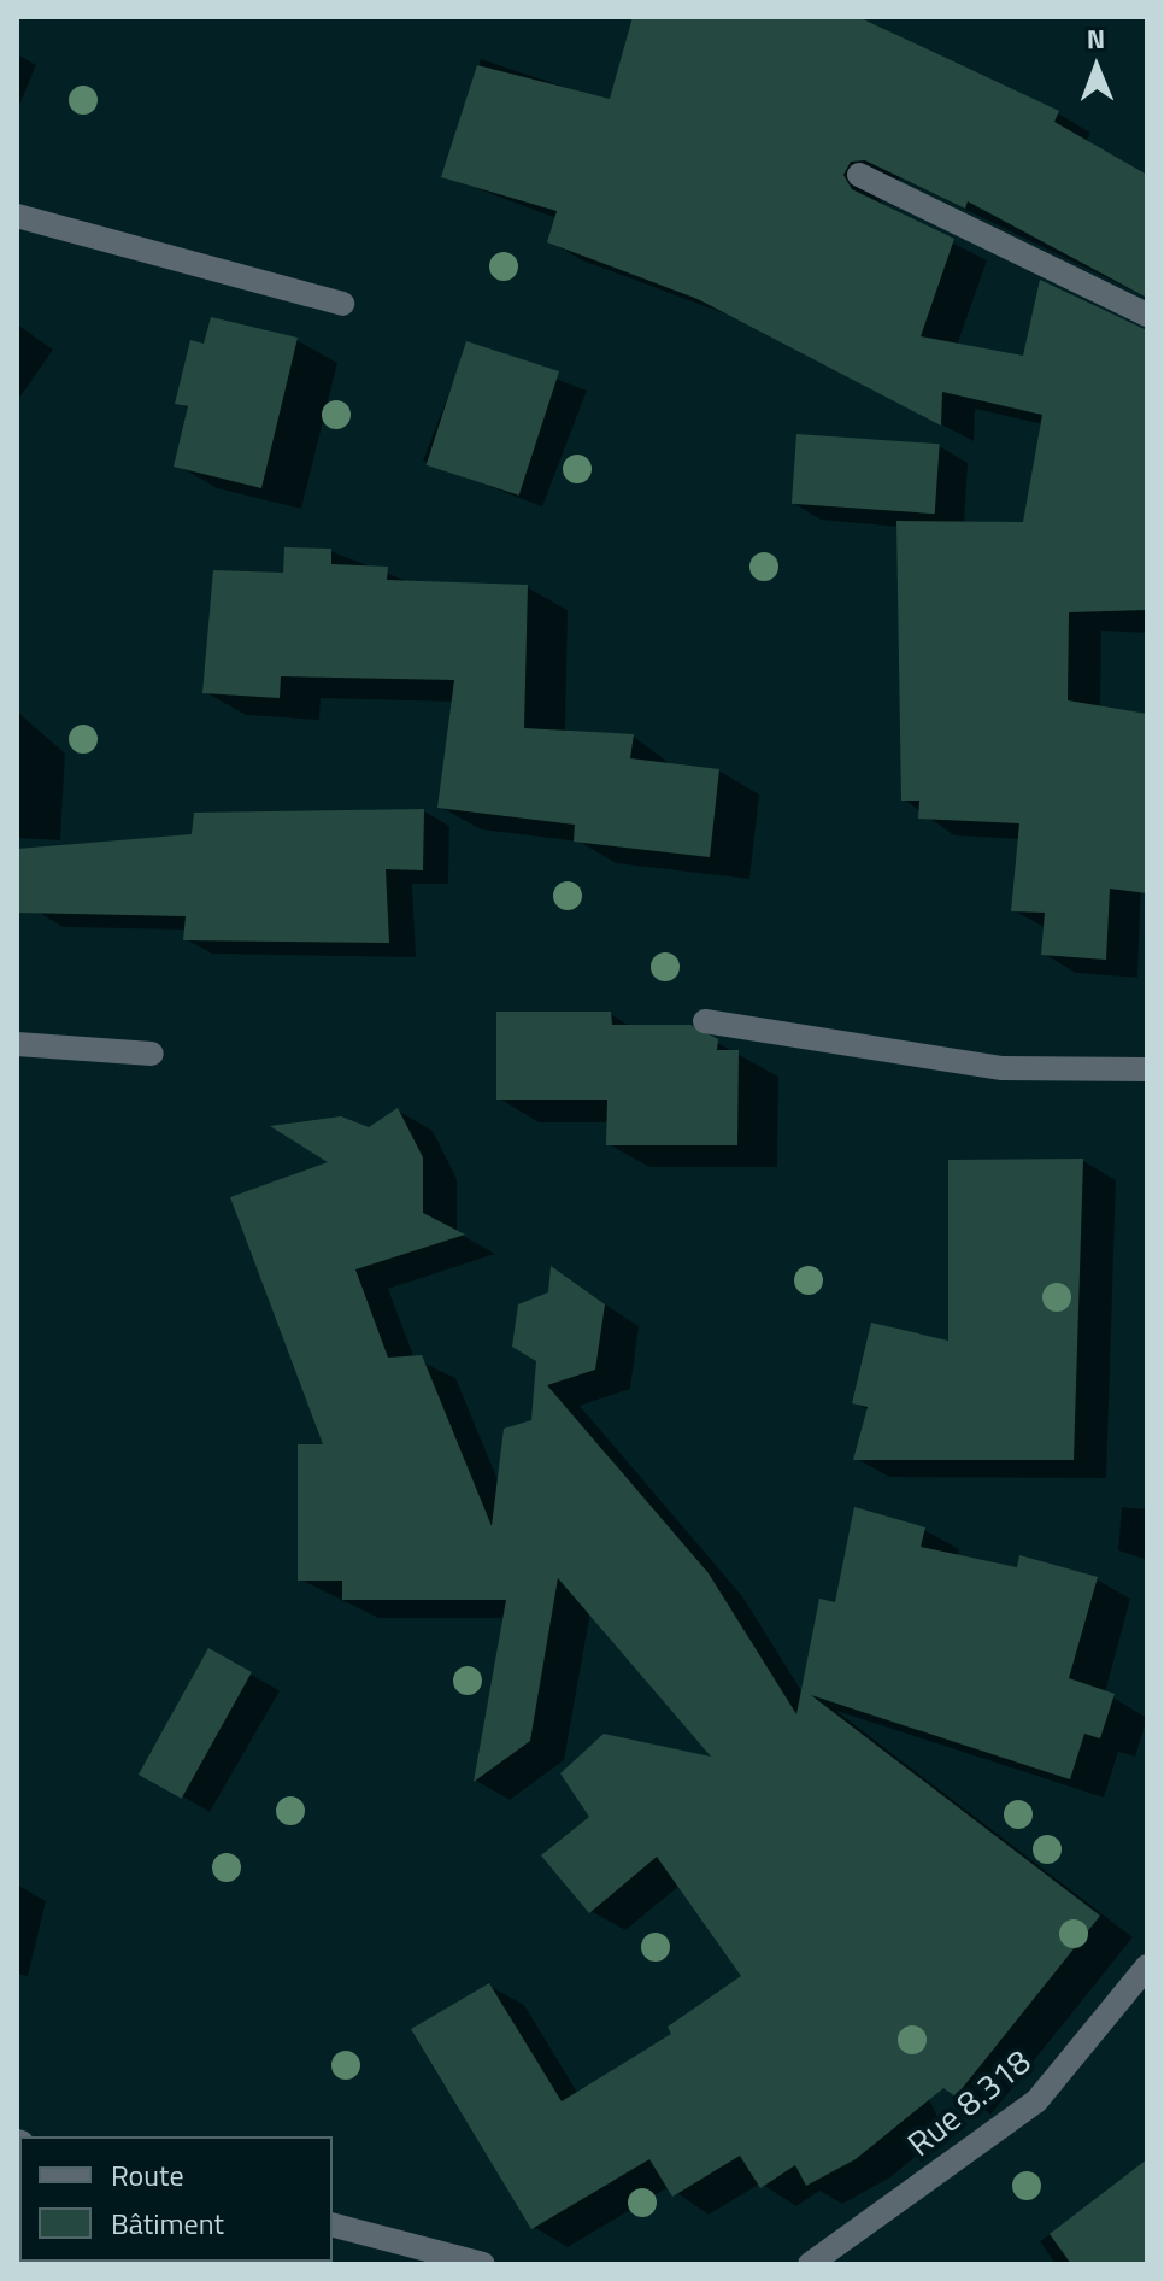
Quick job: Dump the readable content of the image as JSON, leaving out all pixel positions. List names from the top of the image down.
{
  "streets": {
    "street": ["Rue 8.318"]
  },
  "legend": ["Route", "Bâtiment"],
  "north": "top"
}
